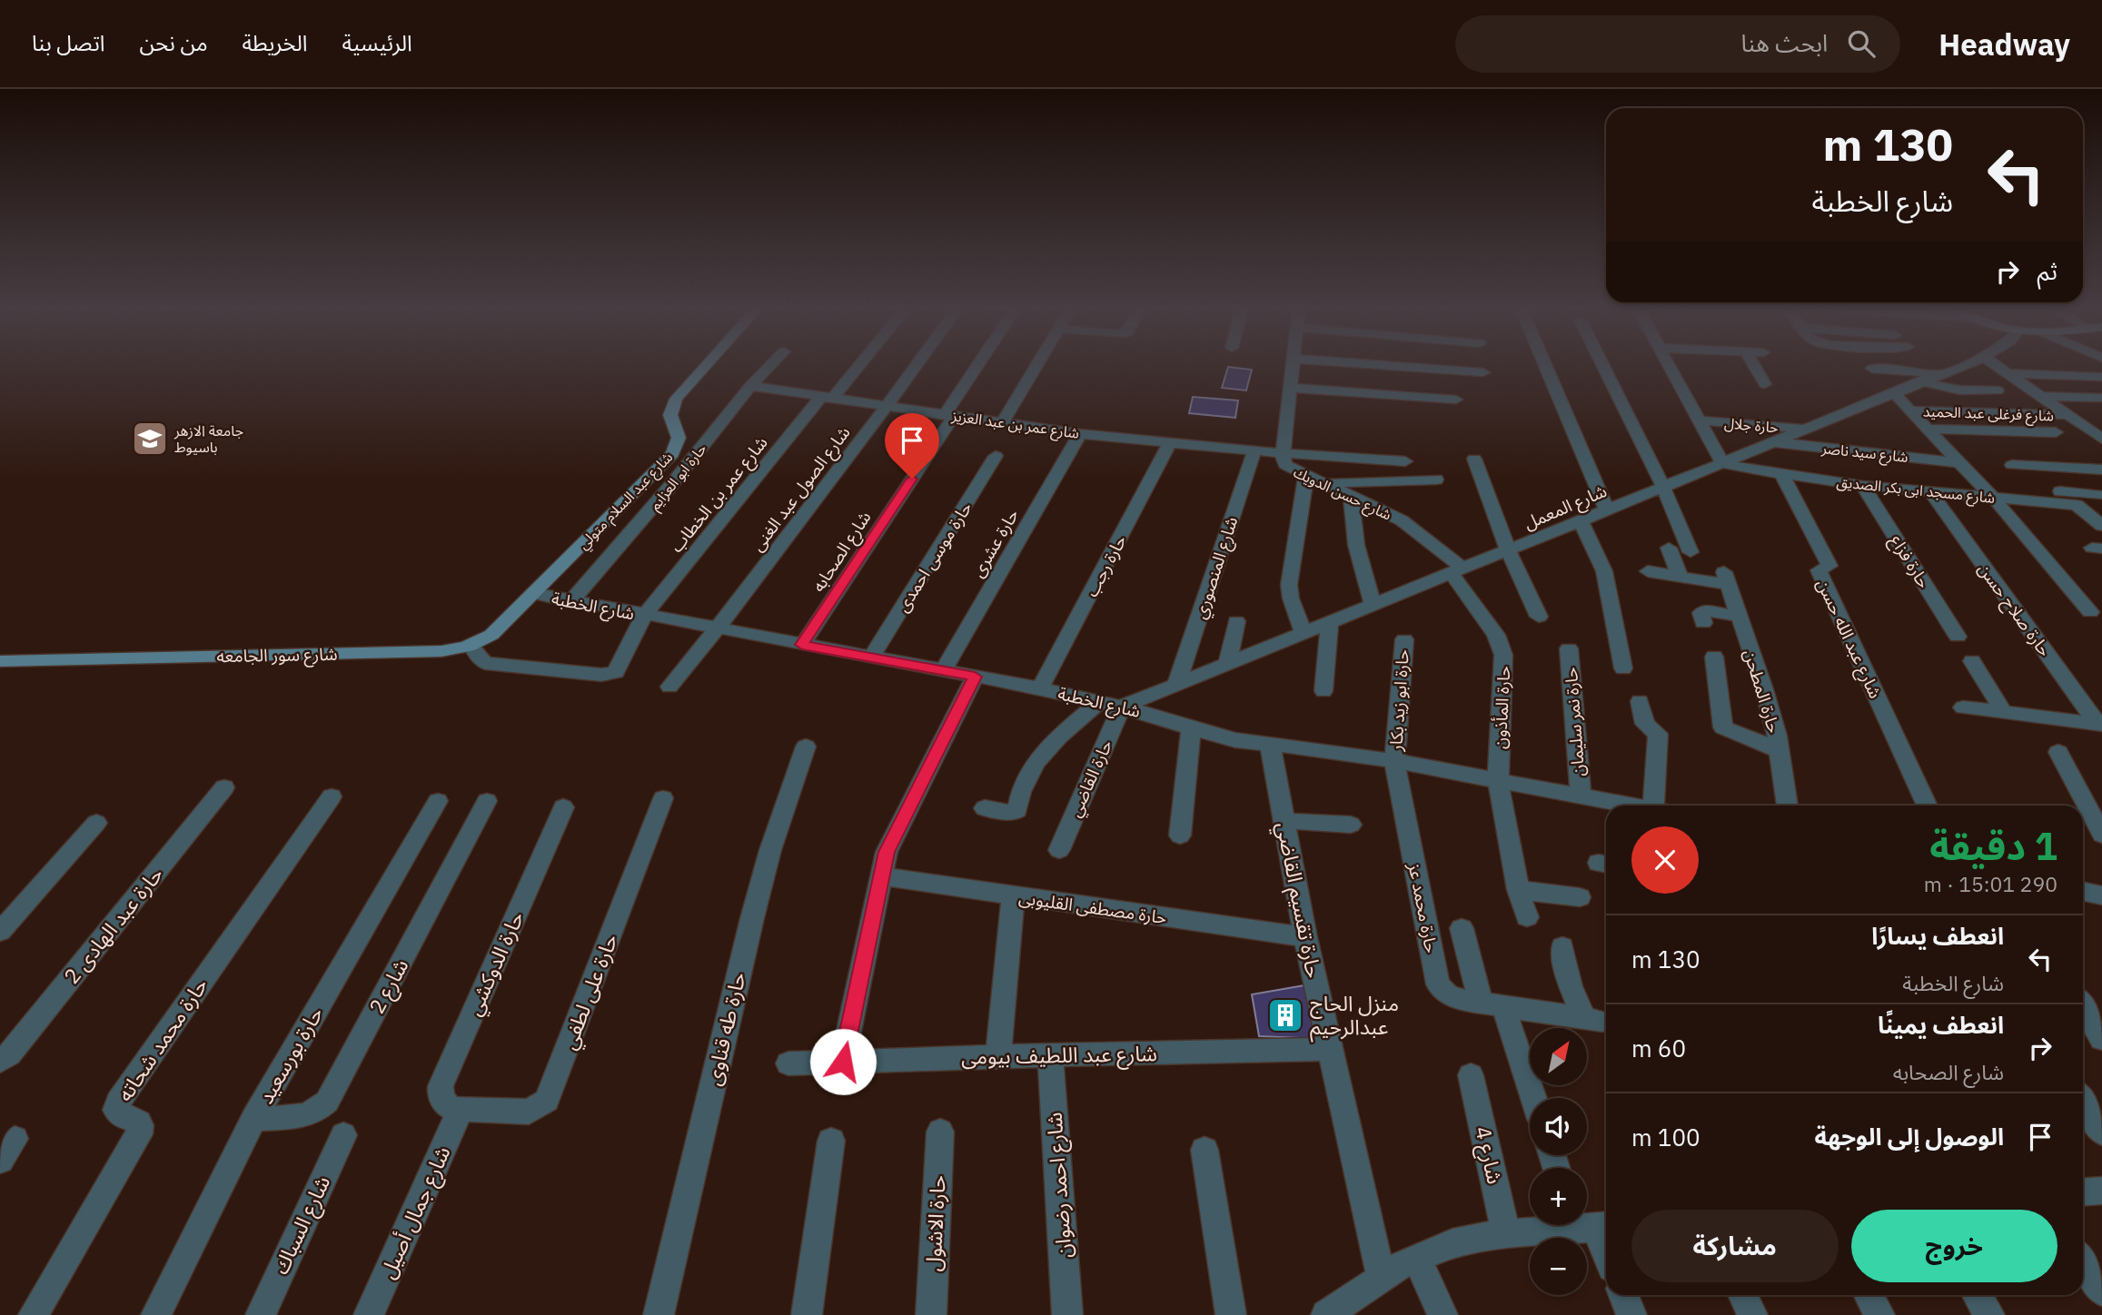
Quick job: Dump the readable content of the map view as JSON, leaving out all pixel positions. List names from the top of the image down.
{
  "streets": {
    "street": [
      "شارع فرغلى عبد الحميد",
      "شارع عمر بن عبد العزيز",
      "حارة جلال",
      "شارع سيد ناصر",
      "حارة ابو العزايم",
      "شارع الصول عبد الغنى",
      "شارع مسجد ابى بكر الصديق",
      "شارع حسن الدويك",
      "شارع عمر بن الخطاب",
      "شارع عبد السلام متولي",
      "شارع المعمل",
      "حارة عشرى",
      "شارع الصحابه",
      "حارة موسى احمدى",
      "حارة فزاع",
      "حارة رجب",
      "شارع المنصوري",
      "شارع الخطبة",
      "حارة صلاح حسن",
      "شارع عبد الله حسن",
      "شارع سور الجامعه",
      "حارة المطحن",
      "حارة ابو زيد بكار",
      "حارة المأذون",
      "حارة نمر سليمان",
      "حارة القاضي",
      "حارة تقسيم القاضي",
      "حارة مصطفى القليوبى",
      "حارة محمد عز",
      "حارة عبد الهادى 2",
      "حارة الدوكشي",
      "شارع 2",
      "حارة على لطفي",
      "حارة طه قناوى",
      "حارة محمد شحاته",
      "حارة بورسعيد",
      "شارع عبد اللطيف بيومى",
      "شارع 4",
      "شارع احمد رضوان",
      "شارع جمال أصيل",
      "حارة الاشول",
      "شارع السباك"
    ]
  },
  "crossings": [
    ["شارع عمر بن عبد العزيز", "حارة ابو العزايم"],
    ["شارع عمر بن عبد العزيز", "شارع الصول عبد الغنى"],
    ["شارع عمر بن عبد العزيز", "شارع حسن الدويك"],
    ["شارع عمر بن عبد العزيز", "شارع عمر بن الخطاب"],
    ["شارع عمر بن عبد العزيز", "حارة عشرى"],
    ["شارع عمر بن عبد العزيز", "شارع الصحابه"],
    ["شارع عمر بن عبد العزيز", "حارة رجب"],
    ["شارع عمر بن عبد العزيز", "شارع المنصوري"],
    ["حارة جلال", "شارع المعمل"],
    ["شارع سيد ناصر", "شارع المعمل"],
    ["حارة ابو العزايم", "شارع الخطبة"],
    ["شارع الصول عبد الغنى", "شارع الخطبة"],
    ["شارع مسجد ابى بكر الصديق", "شارع المعمل"],
    ["شارع مسجد ابى بكر الصديق", "حارة فزاع"],
    ["شارع مسجد ابى بكر الصديق", "حارة صلاح حسن"],
    ["شارع مسجد ابى بكر الصديق", "شارع عبد الله حسن"],
    ["شارع حسن الدويك", "شارع المعمل"],
    ["شارع حسن الدويك", "حارة المأذون"],
    ["شارع عمر بن الخطاب", "شارع الخطبة"],
    ["شارع عمر بن الخطاب", "شارع سور الجامعه"],
    ["شارع عبد السلام متولي", "شارع الخطبة"],
    ["شارع عبد السلام متولي", "شارع سور الجامعه"],
    ["شارع المعمل", "شارع المنصوري"],
    ["شارع المعمل", "شارع الخطبة"],
    ["شارع المعمل", "حارة المأذون"],
    ["شارع المعمل", "حارة القاضي"],
    ["حارة عشرى", "شارع الخطبة"],
    ["شارع الصحابه", "شارع الخطبة"],
    ["حارة موسى احمدى", "شارع الخطبة"],
    ["حارة رجب", "شارع الخطبة"],
    ["شارع الخطبة", "شارع سور الجامعه"],
    ["شارع الخطبة", "حارة ابو زيد بكار"],
    ["شارع الخطبة", "حارة المأذون"],
    ["شارع الخطبة", "حارة نمر سليمان"],
    ["شارع الخطبة", "حارة القاضي"],
    ["شارع الخطبة", "حارة تقسيم القاضي"],
    ["شارع الخطبة", "حارة محمد عز"],
    ["حارة ابو زيد بكار", "حارة محمد عز"],
    ["حارة تقسيم القاضي", "حارة مصطفى القليوبى"],
    ["حارة تقسيم القاضي", "شارع عبد اللطيف بيومى"],
    ["حارة الدوكشي", "حارة على لطفي"],
    ["حارة الدوكشي", "شارع جمال أصيل"],
    ["شارع 2", "حارة بورسعيد"],
    ["حارة على لطفي", "شارع جمال أصيل"],
    ["شارع عبد اللطيف بيومى", "شارع احمد رضوان"]
  ],
  "places": {
    "school or university": ["جامعة الازهر باسيوط"],
    "building": ["منزل الحاج عبدالرحيم"]
  },
  "north": "top right",
  "page": {
    "header": "Headway",
    "search": "ابحث هنا",
    "nav": [
      "الرئيسية",
      "الخريطة",
      "من نحن",
      "اتصل بنا"
    ],
    "turn": ["130 m", "شارع الخطبة"],
    "then": "ثم",
    "heading": ["1 دقيقة", "290 m · 15:01"],
    "list": [
      {
        "name": "انعطف يسارًا",
        "note": "شارع الخطبة",
        "value": "130 m"
      },
      {
        "name": "انعطف يمينًا",
        "note": "شارع الصحابه",
        "value": "60 m"
      },
      {
        "name": "الوصول إلى الوجهة",
        "value": "100 m"
      }
    ],
    "map_buttons": ["+", "−"],
    "buttons": ["خروج", "مشاركة"]
  }
}
